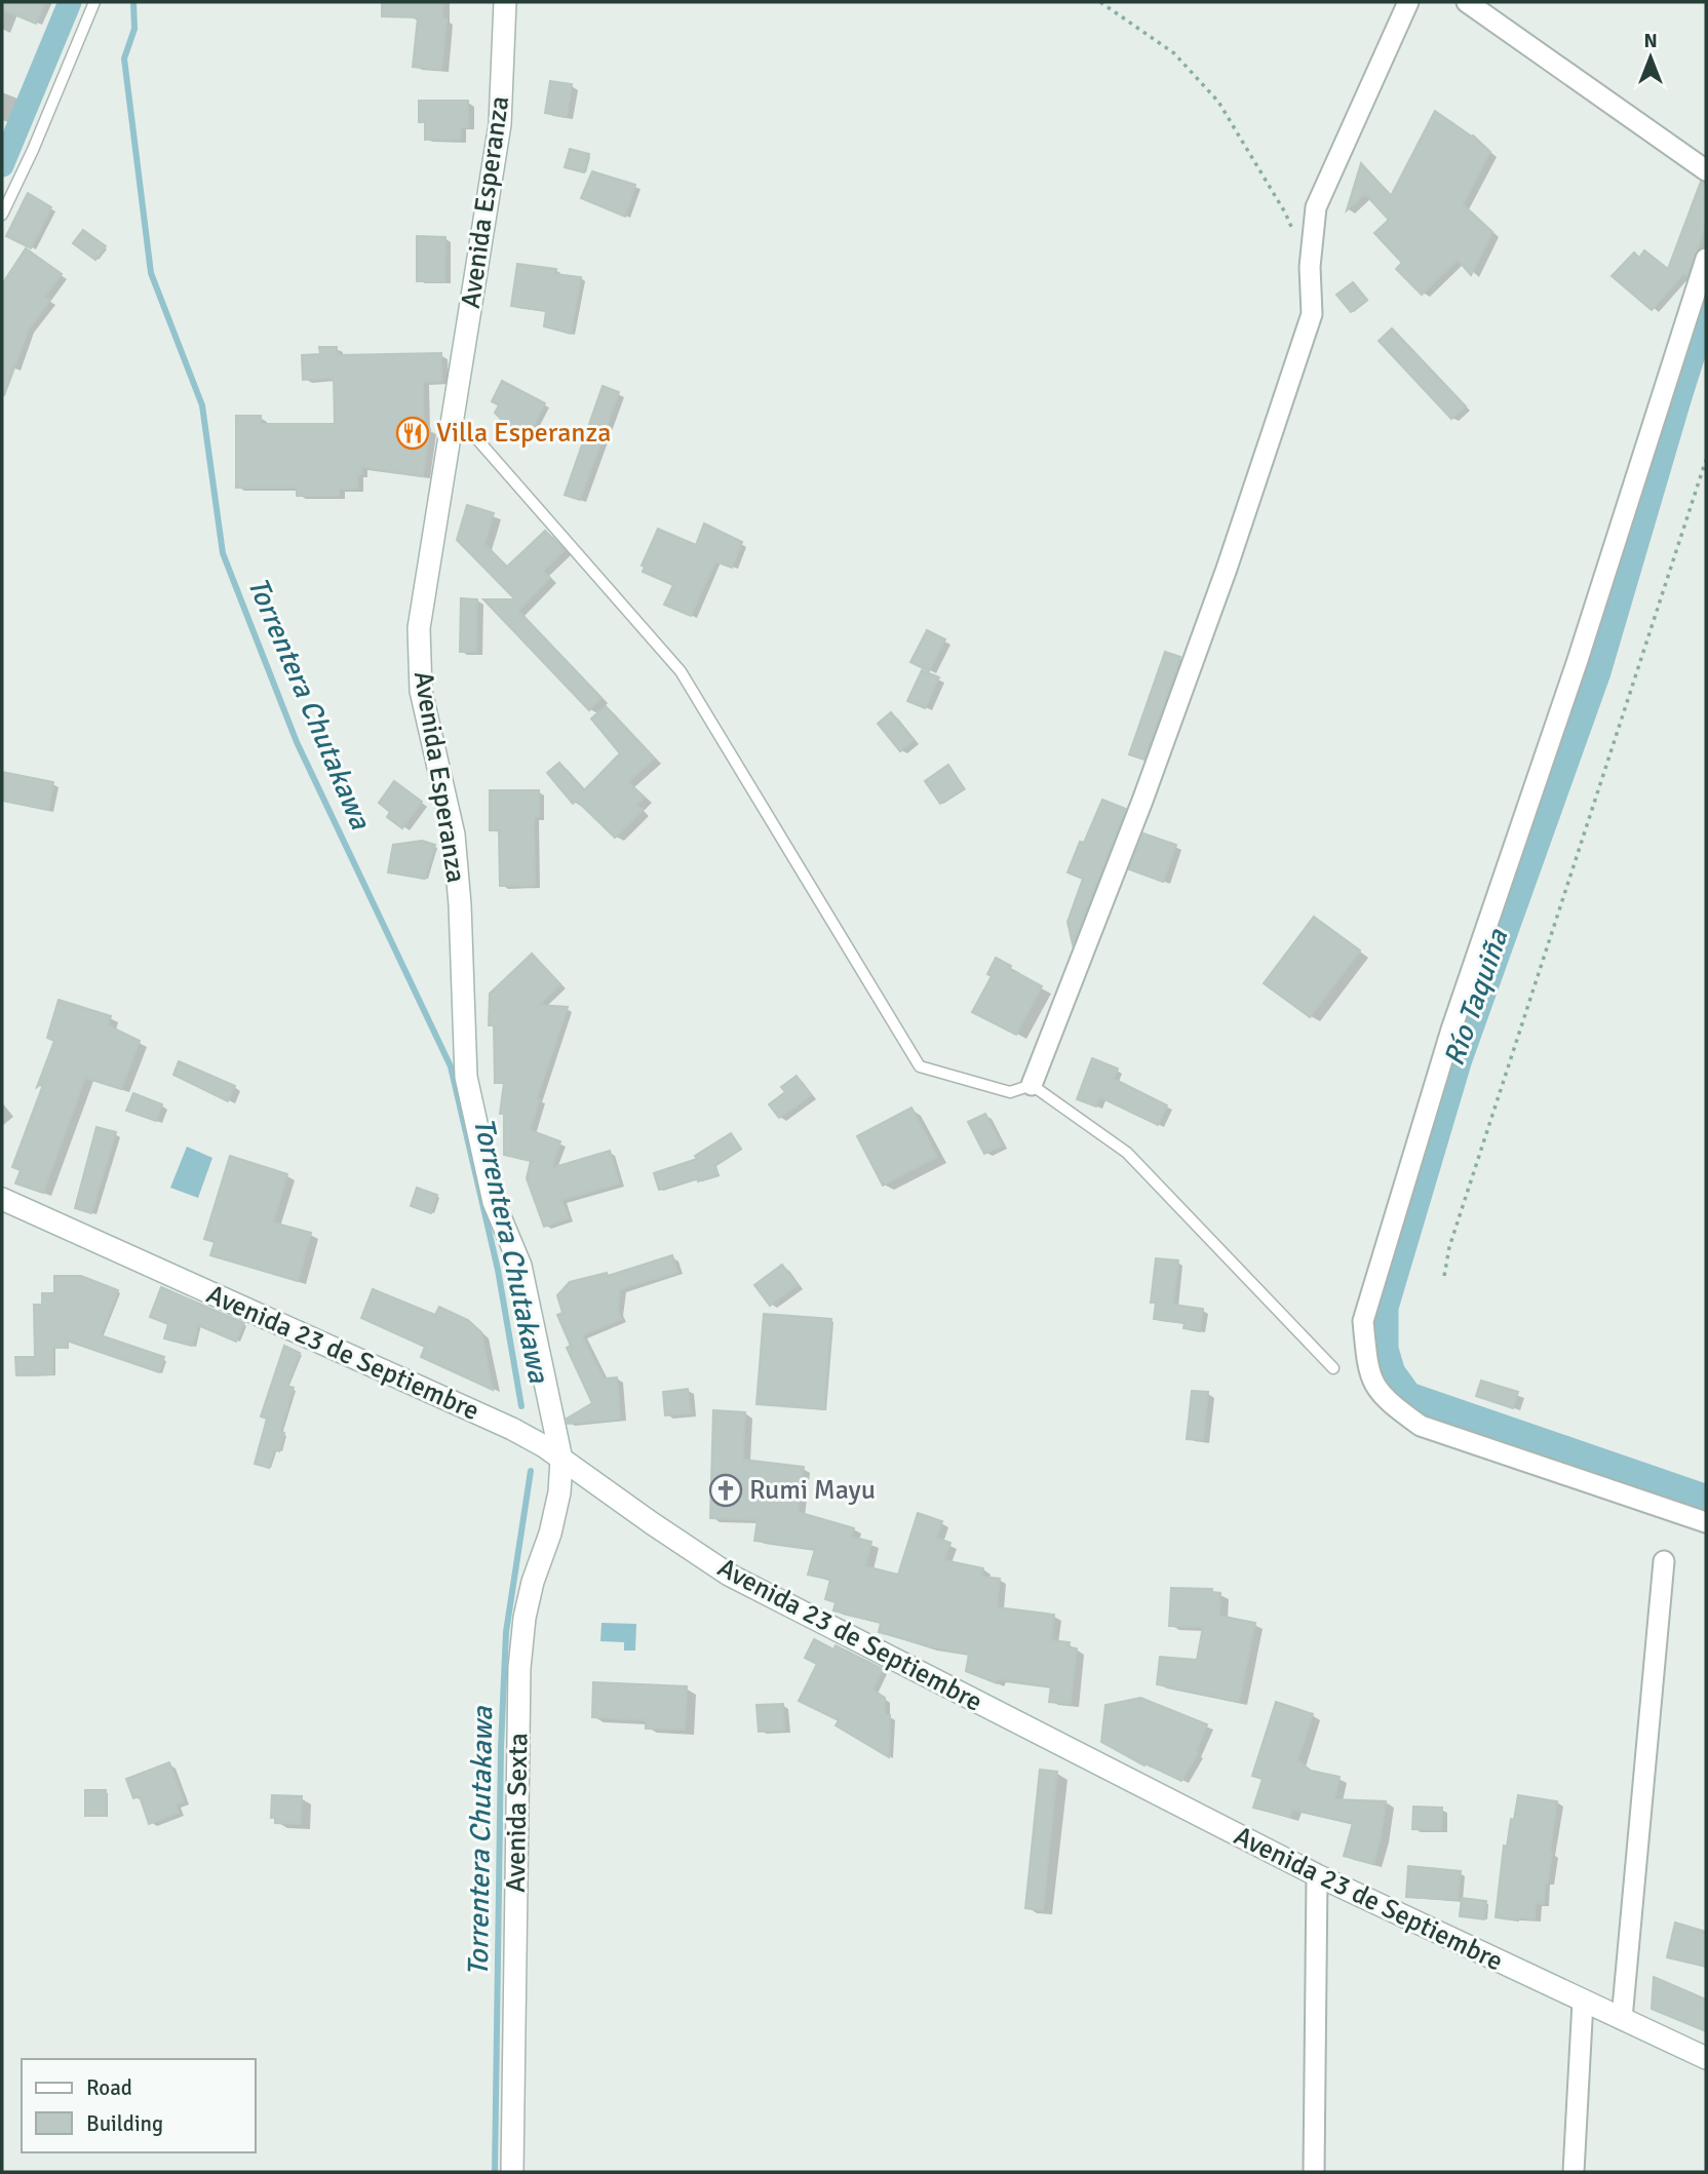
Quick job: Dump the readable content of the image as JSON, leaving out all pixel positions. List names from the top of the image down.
{
  "streets": {
    "main road": ["Avenida Esperanza", "Avenida 23 de Septiembre", "Avenida Sexta"]
  },
  "crossings": [
    ["Avenida Esperanza", "Avenida 23 de Septiembre"],
    ["Avenida Esperanza", "Avenida Sexta"],
    ["Avenida 23 de Septiembre", "Avenida Sexta"]
  ],
  "water": ["Torrentera Chutakawa", "Río Taquiña"],
  "places": {
    "restaurant": ["Villa Esperanza"],
    "church": ["Rumi Mayu"]
  },
  "legend": ["Road", "Building"],
  "north": "top"
}
